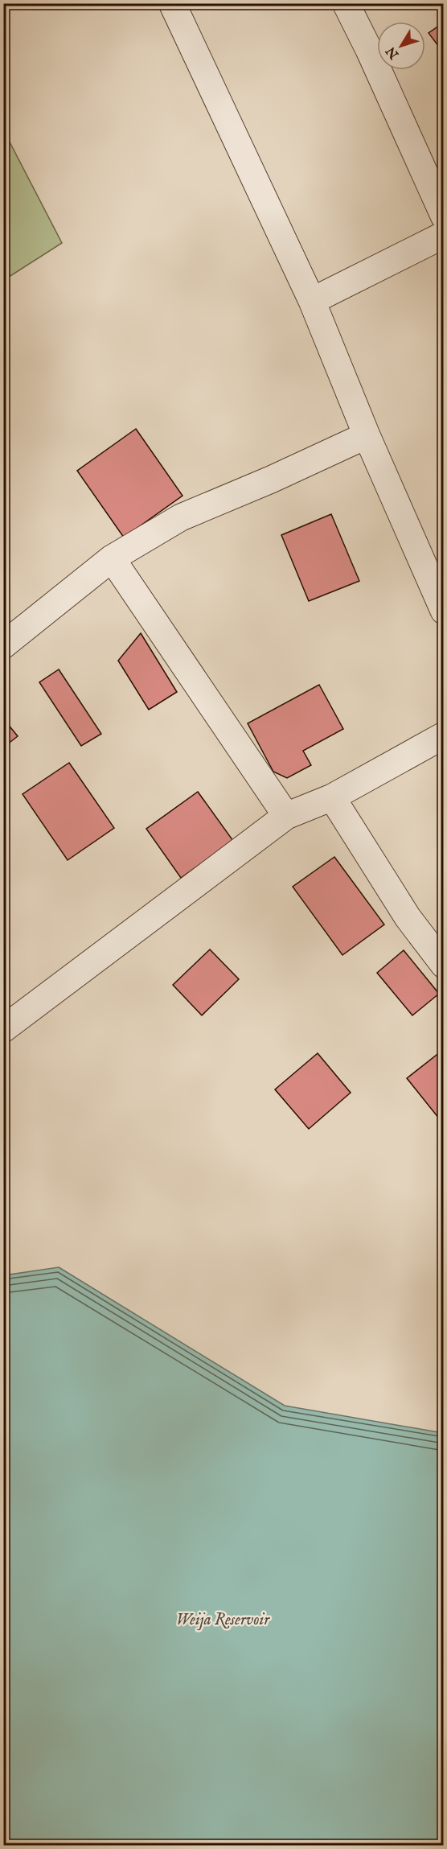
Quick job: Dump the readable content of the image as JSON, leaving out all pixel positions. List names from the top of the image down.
{
  "water": ["Weija Reservoir"],
  "north": "bottom left"
}
